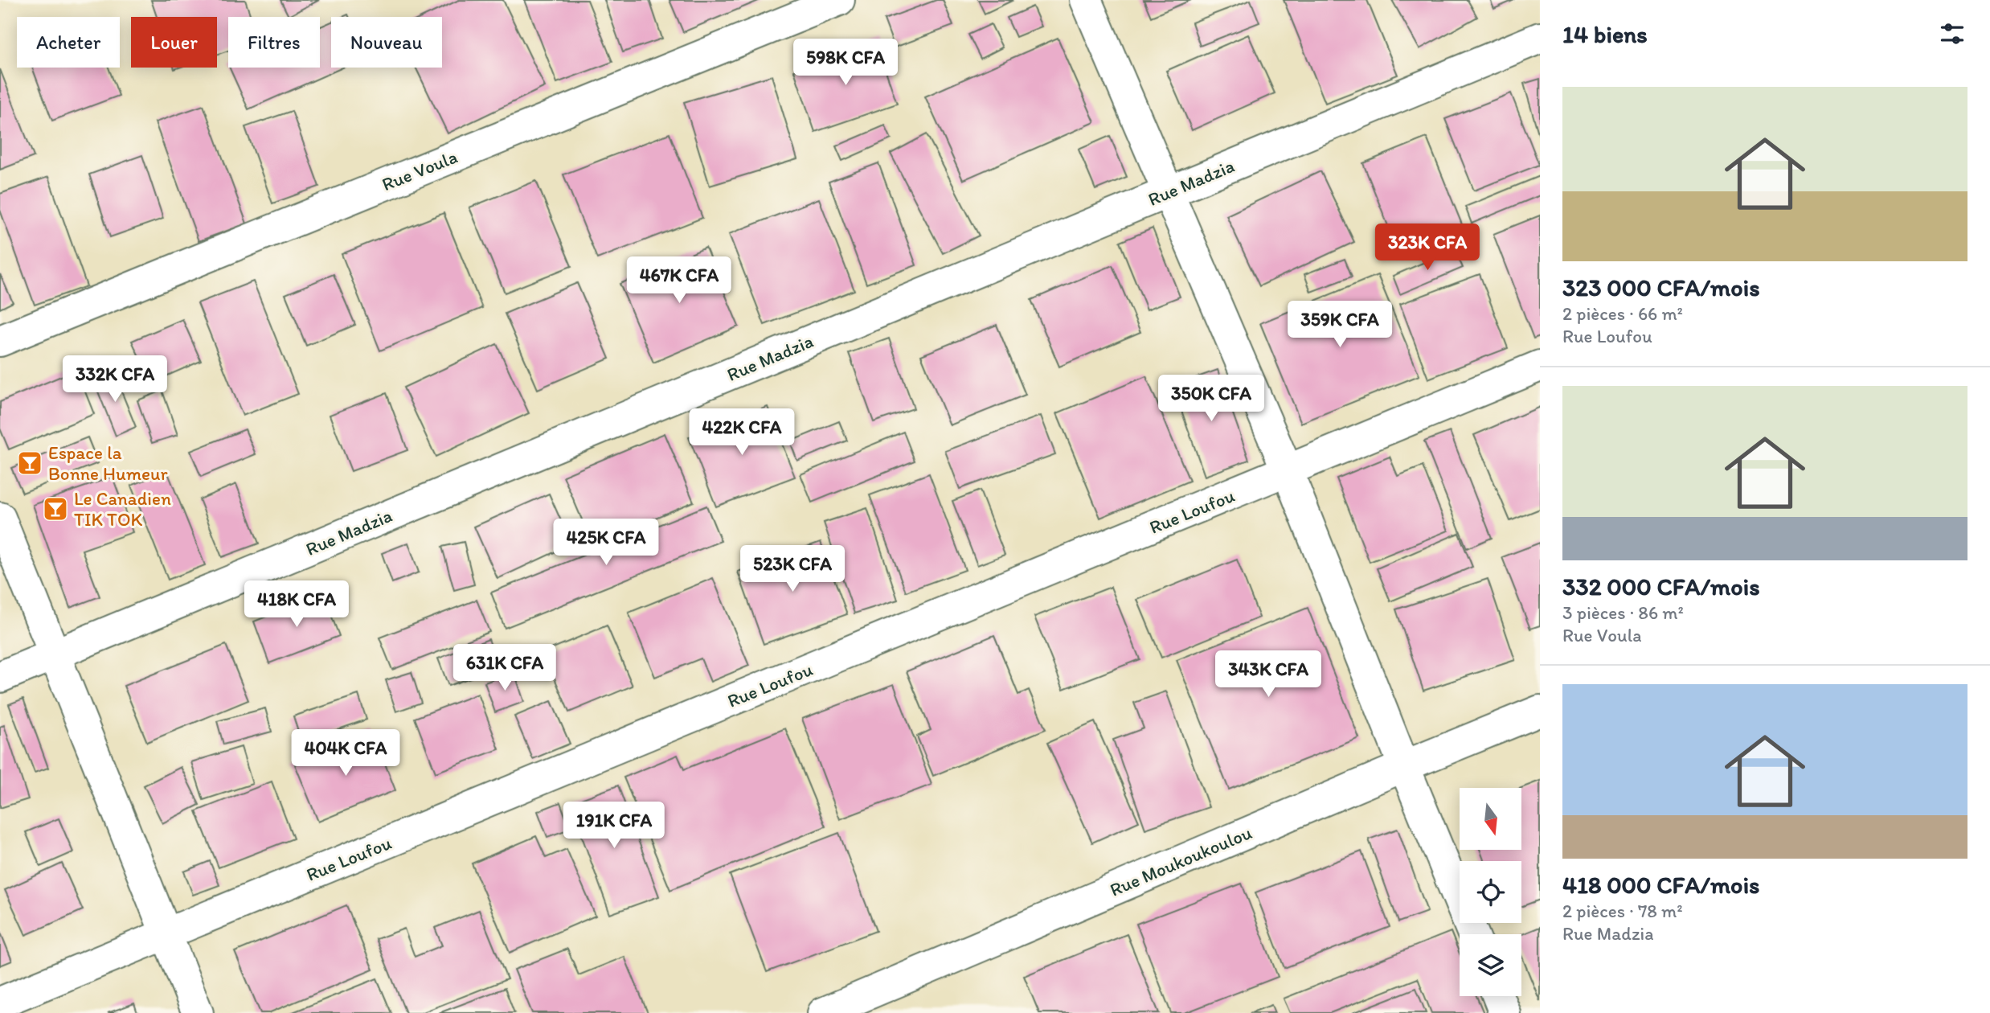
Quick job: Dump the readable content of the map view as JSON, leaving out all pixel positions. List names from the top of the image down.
{
  "streets": {
    "street": [
      "Rue Voula",
      "Rue Madzia",
      "Rue Loufou",
      "Rue Moukoukoulou"
    ]
  },
  "places": {
    "bar": ["Espace la Bonne Humeur", "Le Canadien TIK TOK"]
  },
  "north": "bottom",
  "page": {
    "heading": "14 biens",
    "chip": [
      "Acheter",
      "Louer",
      "Filtres",
      "Nouveau"
    ],
    "price": [
      "598K CFA",
      "323K CFA",
      "467K CFA",
      "359K CFA",
      "332K CFA",
      "350K CFA",
      "422K CFA",
      "425K CFA",
      "523K CFA",
      "418K CFA",
      "631K CFA",
      "343K CFA",
      "404K CFA",
      "191K CFA"
    ],
    "list": [
      {
        "name": "323 000 CFA/mois",
        "note": "2 pièces · 66 m² · Rue Loufou"
      },
      {
        "name": "332 000 CFA/mois",
        "note": "3 pièces · 86 m² · Rue Voula"
      },
      {
        "name": "418 000 CFA/mois",
        "note": "2 pièces · 78 m² · Rue Madzia"
      }
    ]
  }
}
